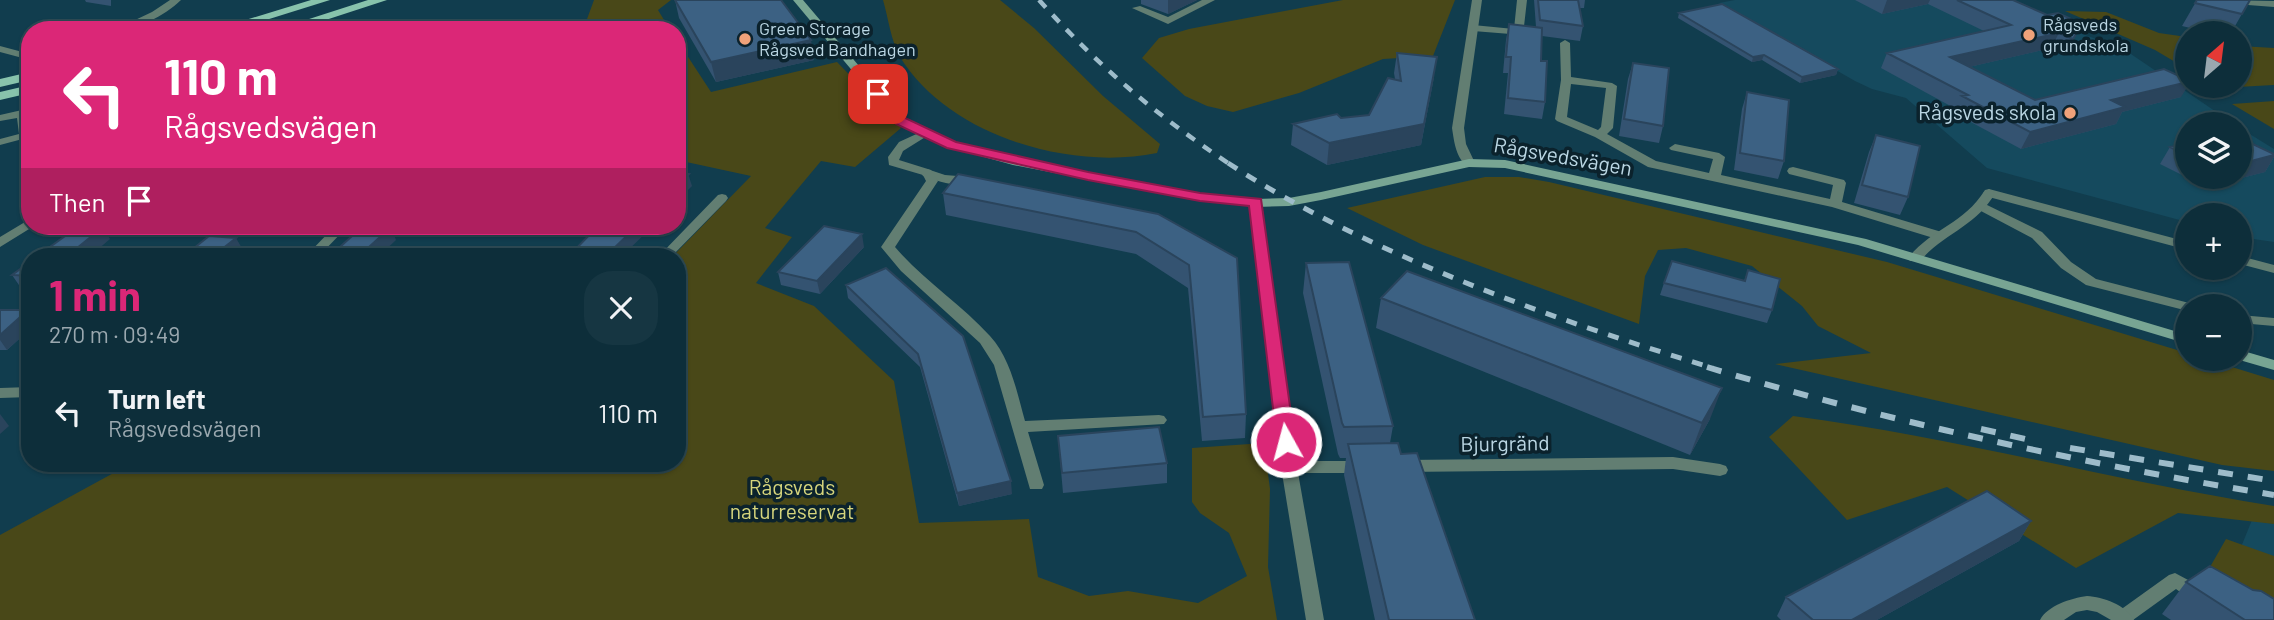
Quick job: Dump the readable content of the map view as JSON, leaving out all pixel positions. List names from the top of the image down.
{
  "streets": {
    "street": ["Rågsvedsvägen", "Bjurgränd"]
  },
  "parks": ["Rågsveds naturreservat"],
  "places": ["Rågsveds grundskola", "Green Storage Rågsved Bandhagen", "Rågsveds skola"],
  "north": "top right",
  "page": {
    "map_buttons": ["+", "−"],
    "turn": ["110 m", "Rågsvedsvägen"],
    "then": "Then",
    "heading": ["1 min", "270 m · 09:49"],
    "list": [
      {
        "name": "Turn left",
        "note": "Rågsvedsvägen",
        "value": "110 m"
      }
    ]
  }
}
